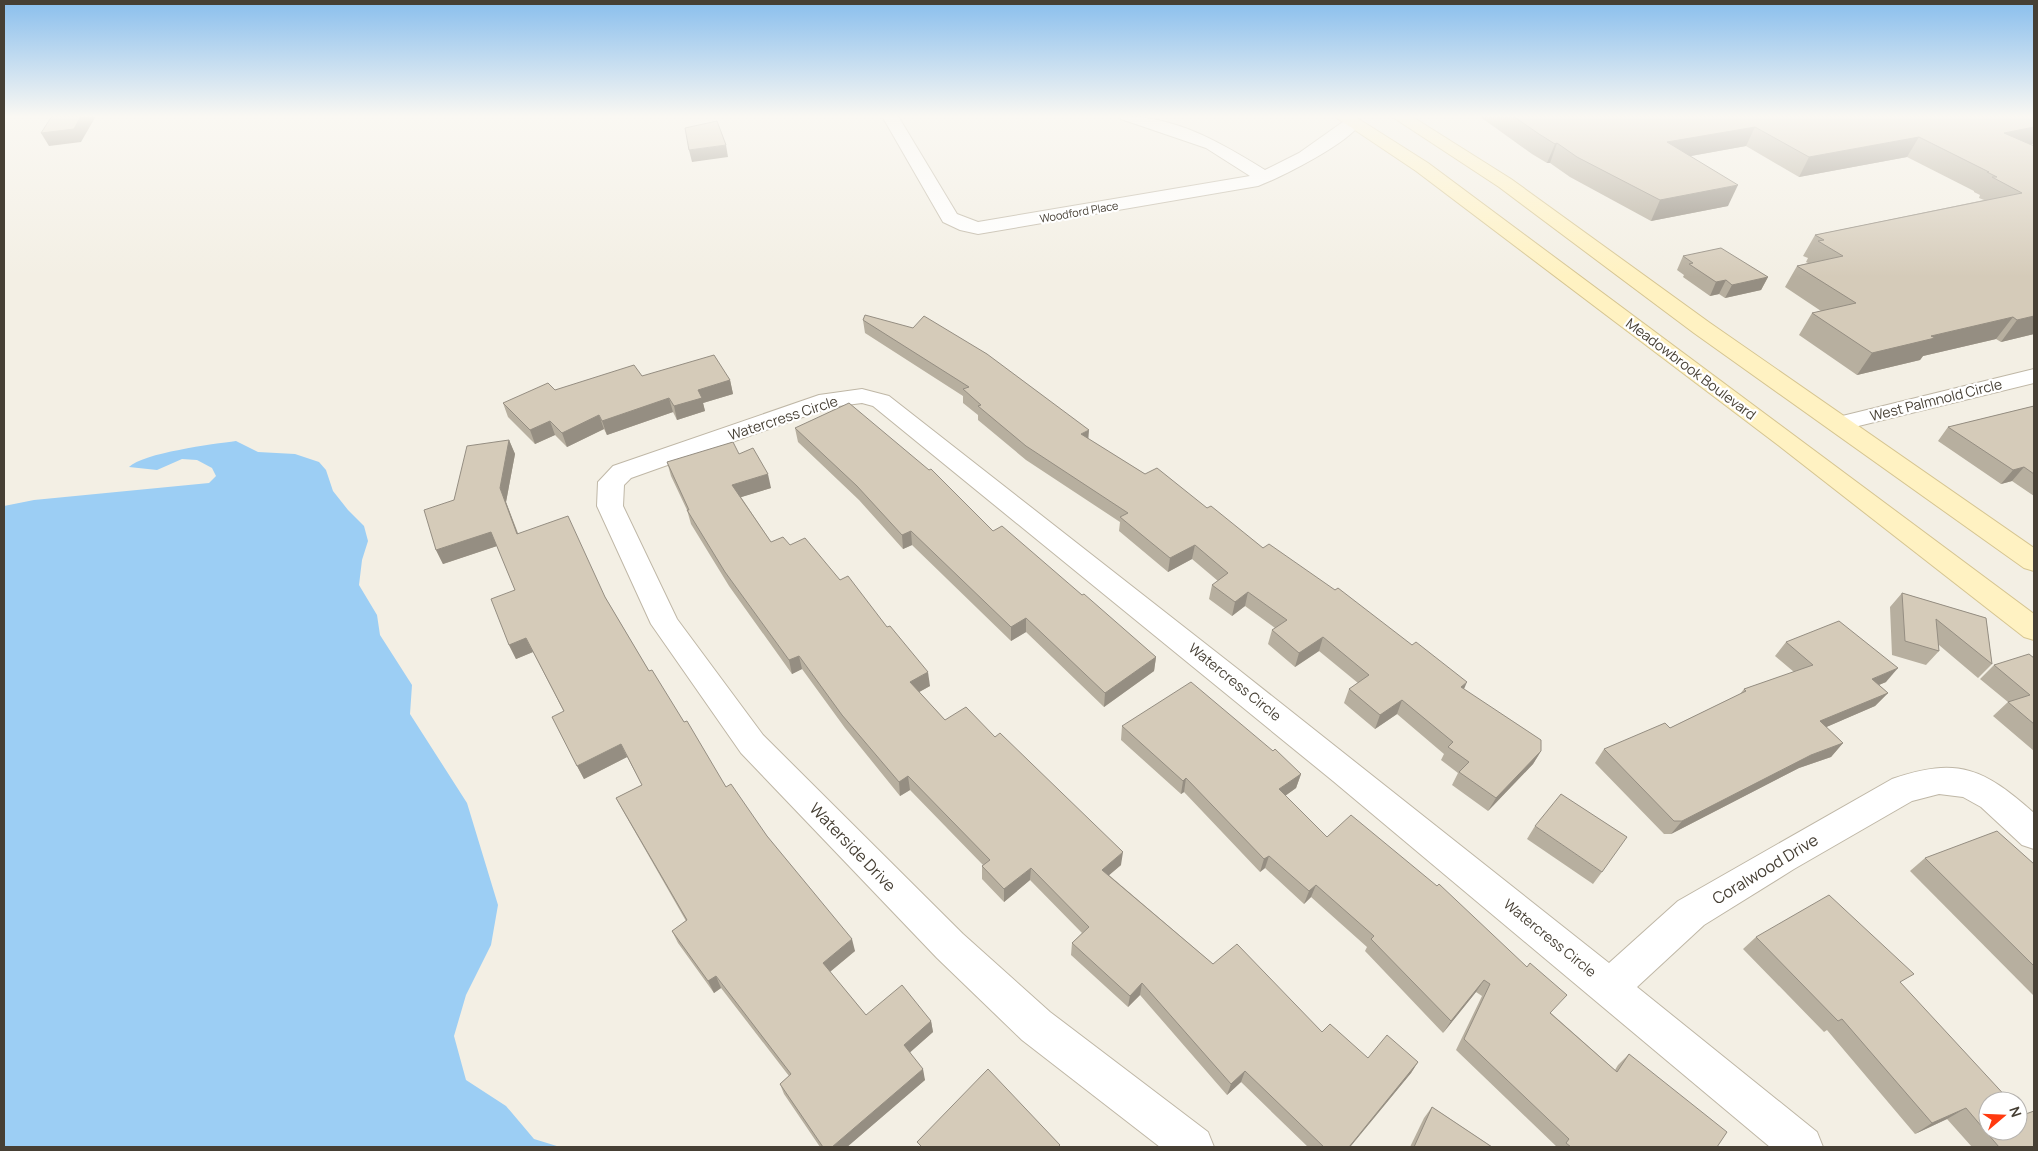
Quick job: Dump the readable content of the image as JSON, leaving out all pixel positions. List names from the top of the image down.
{
  "streets": {
    "main road": ["Meadowbrook Boulevard"],
    "street": [
      "Woodford Place",
      "West Palmnold Circle",
      "Watercress Circle",
      "Waterside Drive",
      "Coralwood Drive"
    ]
  },
  "crossings": [
    ["Watercress Circle", "Waterside Drive"],
    ["Watercress Circle", "Coralwood Drive"]
  ],
  "north": "right"
}
